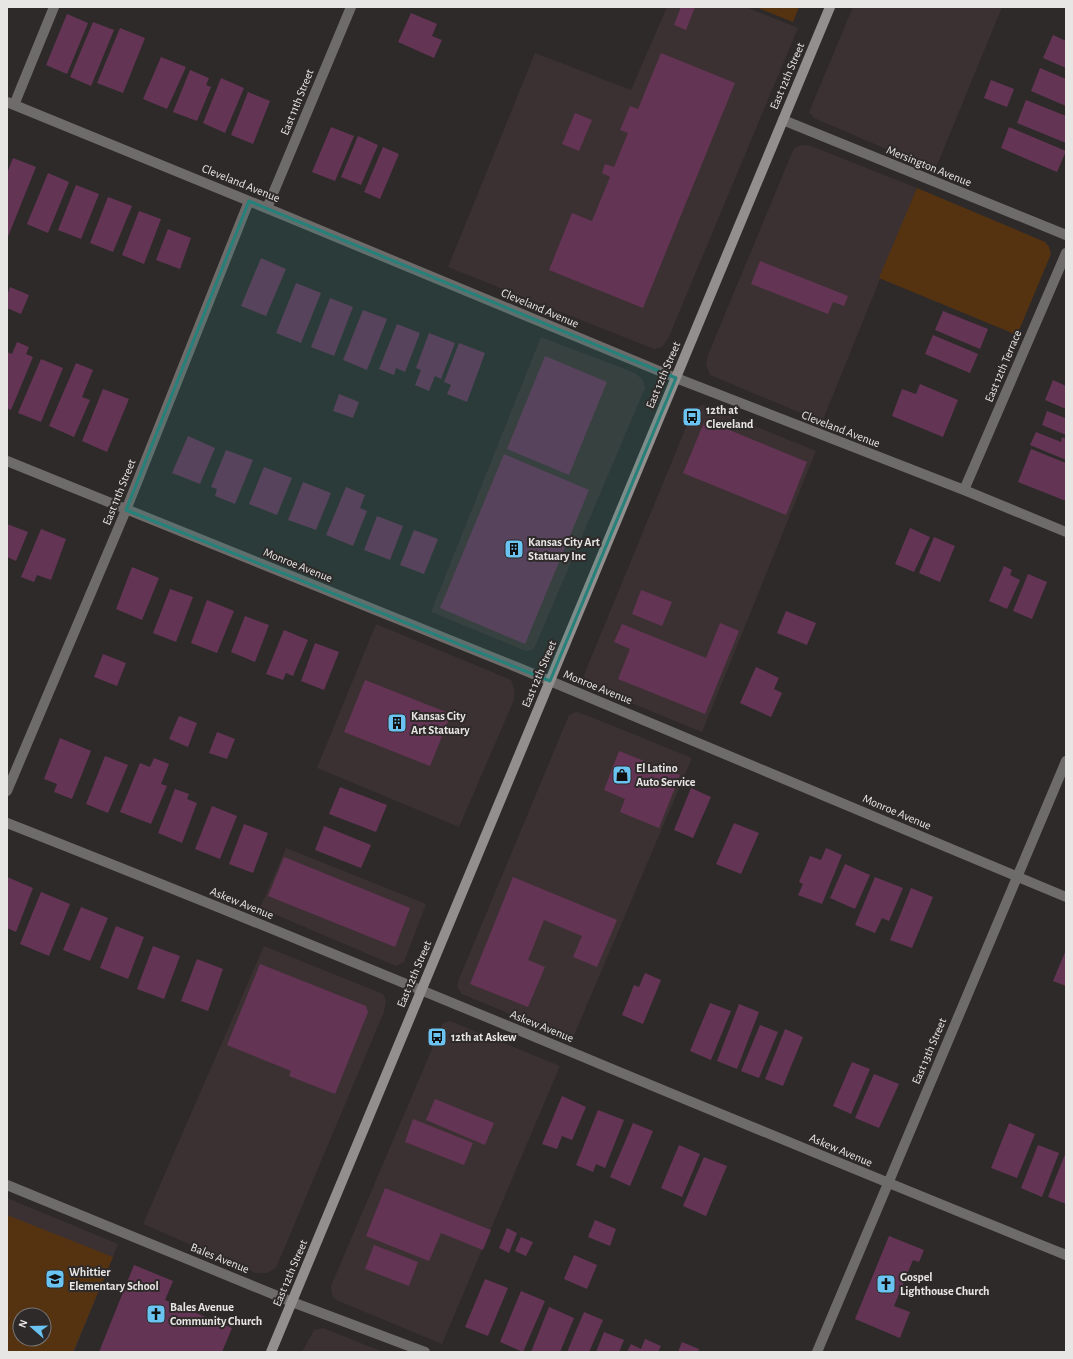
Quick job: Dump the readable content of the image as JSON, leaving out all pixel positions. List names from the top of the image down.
{
  "streets": {
    "street": [
      "East 12th Street",
      "East 11th Street",
      "Mersington Avenue",
      "Cleveland Avenue",
      "East 12th Terrace",
      "Monroe Avenue",
      "Askew Avenue",
      "East 13th Street",
      "Bales Avenue"
    ]
  },
  "crossings": [
    ["East 12th Street", "Mersington Avenue"],
    ["East 12th Street", "Cleveland Avenue"],
    ["East 12th Street", "Monroe Avenue"],
    ["East 12th Street", "Askew Avenue"],
    ["East 12th Street", "Bales Avenue"],
    ["East 11th Street", "Cleveland Avenue"],
    ["East 11th Street", "Monroe Avenue"],
    ["Cleveland Avenue", "East 12th Terrace"],
    ["Monroe Avenue", "East 13th Street"],
    ["Askew Avenue", "East 13th Street"]
  ],
  "places": {
    "bus stop": ["12th at Cleveland", "12th at Askew"],
    "building": ["Kansas City Art Statuary Inc", "Kansas City Art Statuary"],
    "shop": ["El Latino Auto Service"],
    "school or university": ["Whittier Elementary School"],
    "church": ["Gospel Lighthouse Church", "Bales Avenue Community Church"]
  },
  "north": "left"
}
